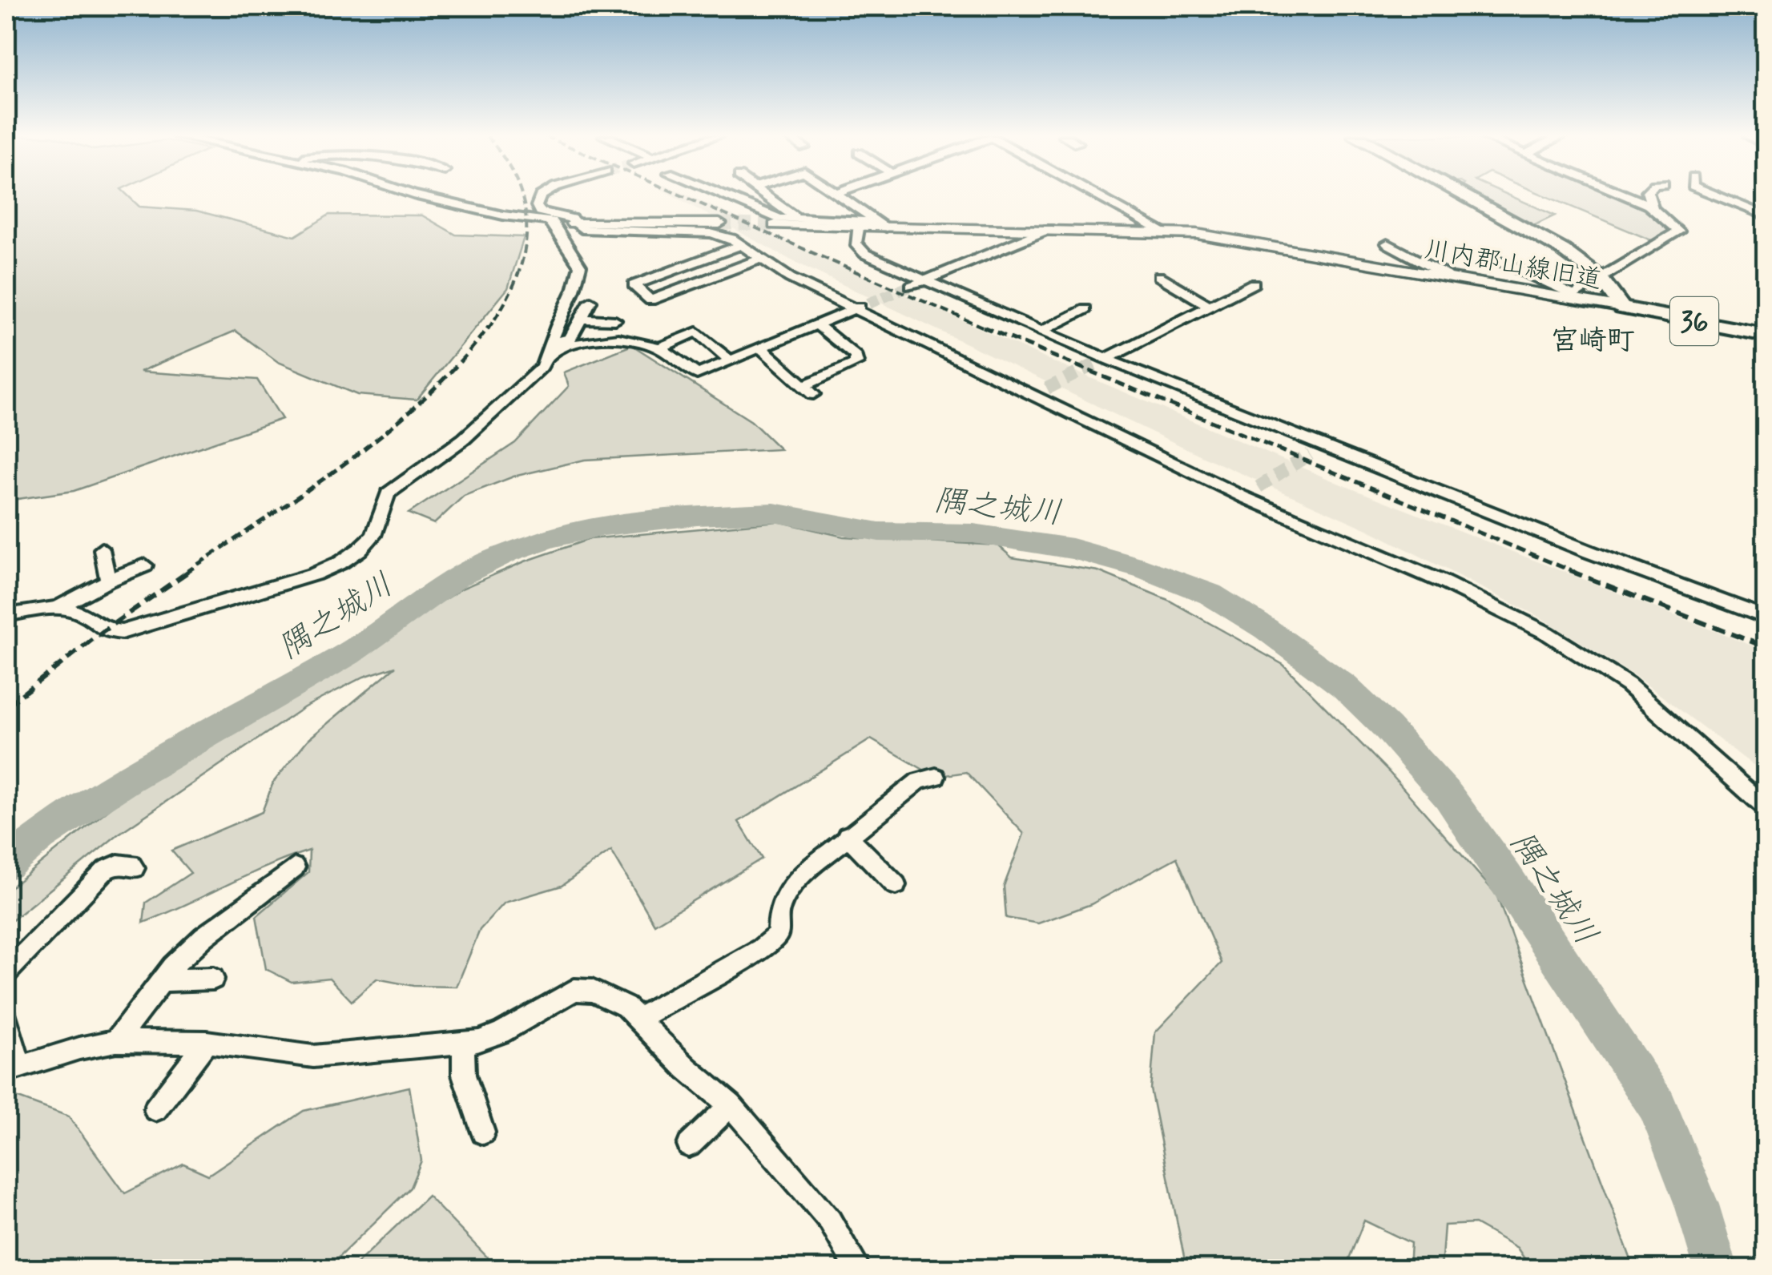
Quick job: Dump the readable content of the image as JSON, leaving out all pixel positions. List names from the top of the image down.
{
  "streets": {
    "main road": ["36"],
    "street": ["川内郡山線旧道"]
  },
  "crossings": [
    ["川内郡山線旧道", "36"]
  ],
  "districts": ["宮崎町"],
  "water": ["隅之城川"]
}
